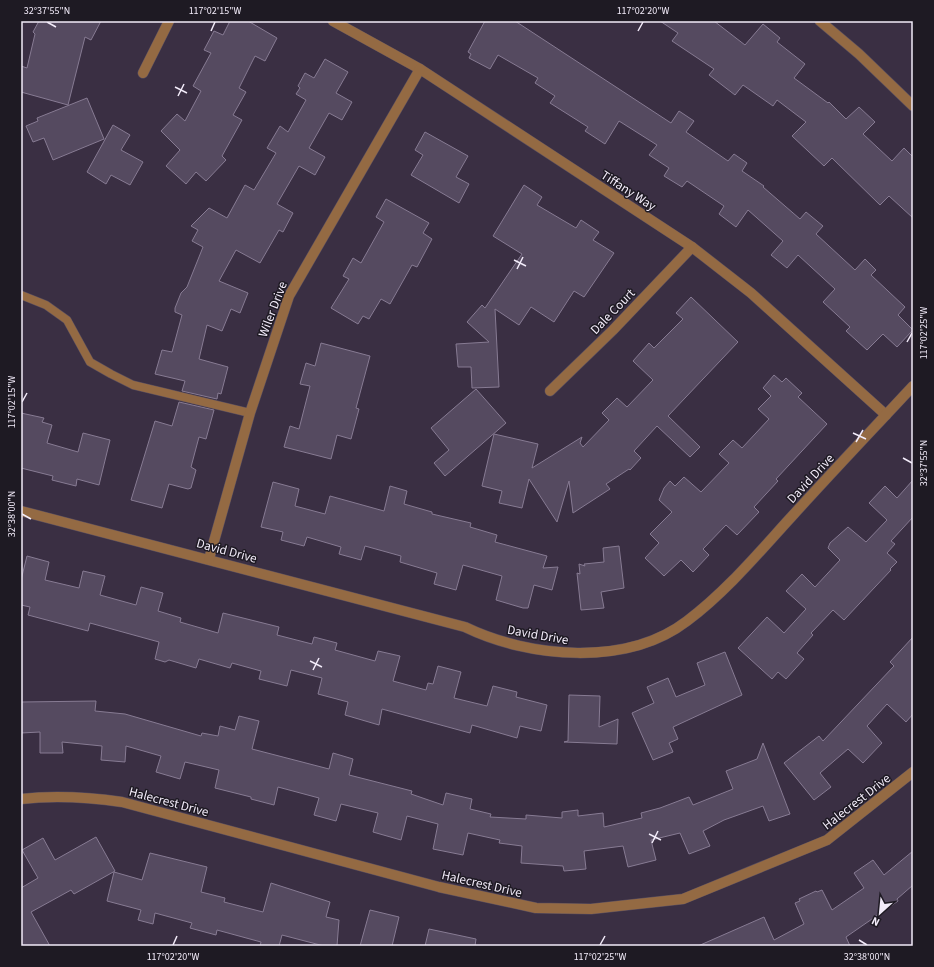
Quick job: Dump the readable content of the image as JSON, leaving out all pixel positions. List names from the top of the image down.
{
  "streets": {
    "street": [
      "Tiffany Way",
      "Wiler Drive",
      "Dale Court",
      "David Drive",
      "Halecrest Drive"
    ]
  },
  "crossings": [
    ["Tiffany Way", "Wiler Drive"],
    ["Tiffany Way", "Dale Court"],
    ["Tiffany Way", "David Drive"],
    ["Wiler Drive", "David Drive"]
  ],
  "north": "bottom left",
  "coordinates": [
    "32°37'55\"N",
    "117°02'15\"W",
    "117°02'20\"W",
    "117°02'25\"W",
    "32°38'00\"N"
  ]
}
